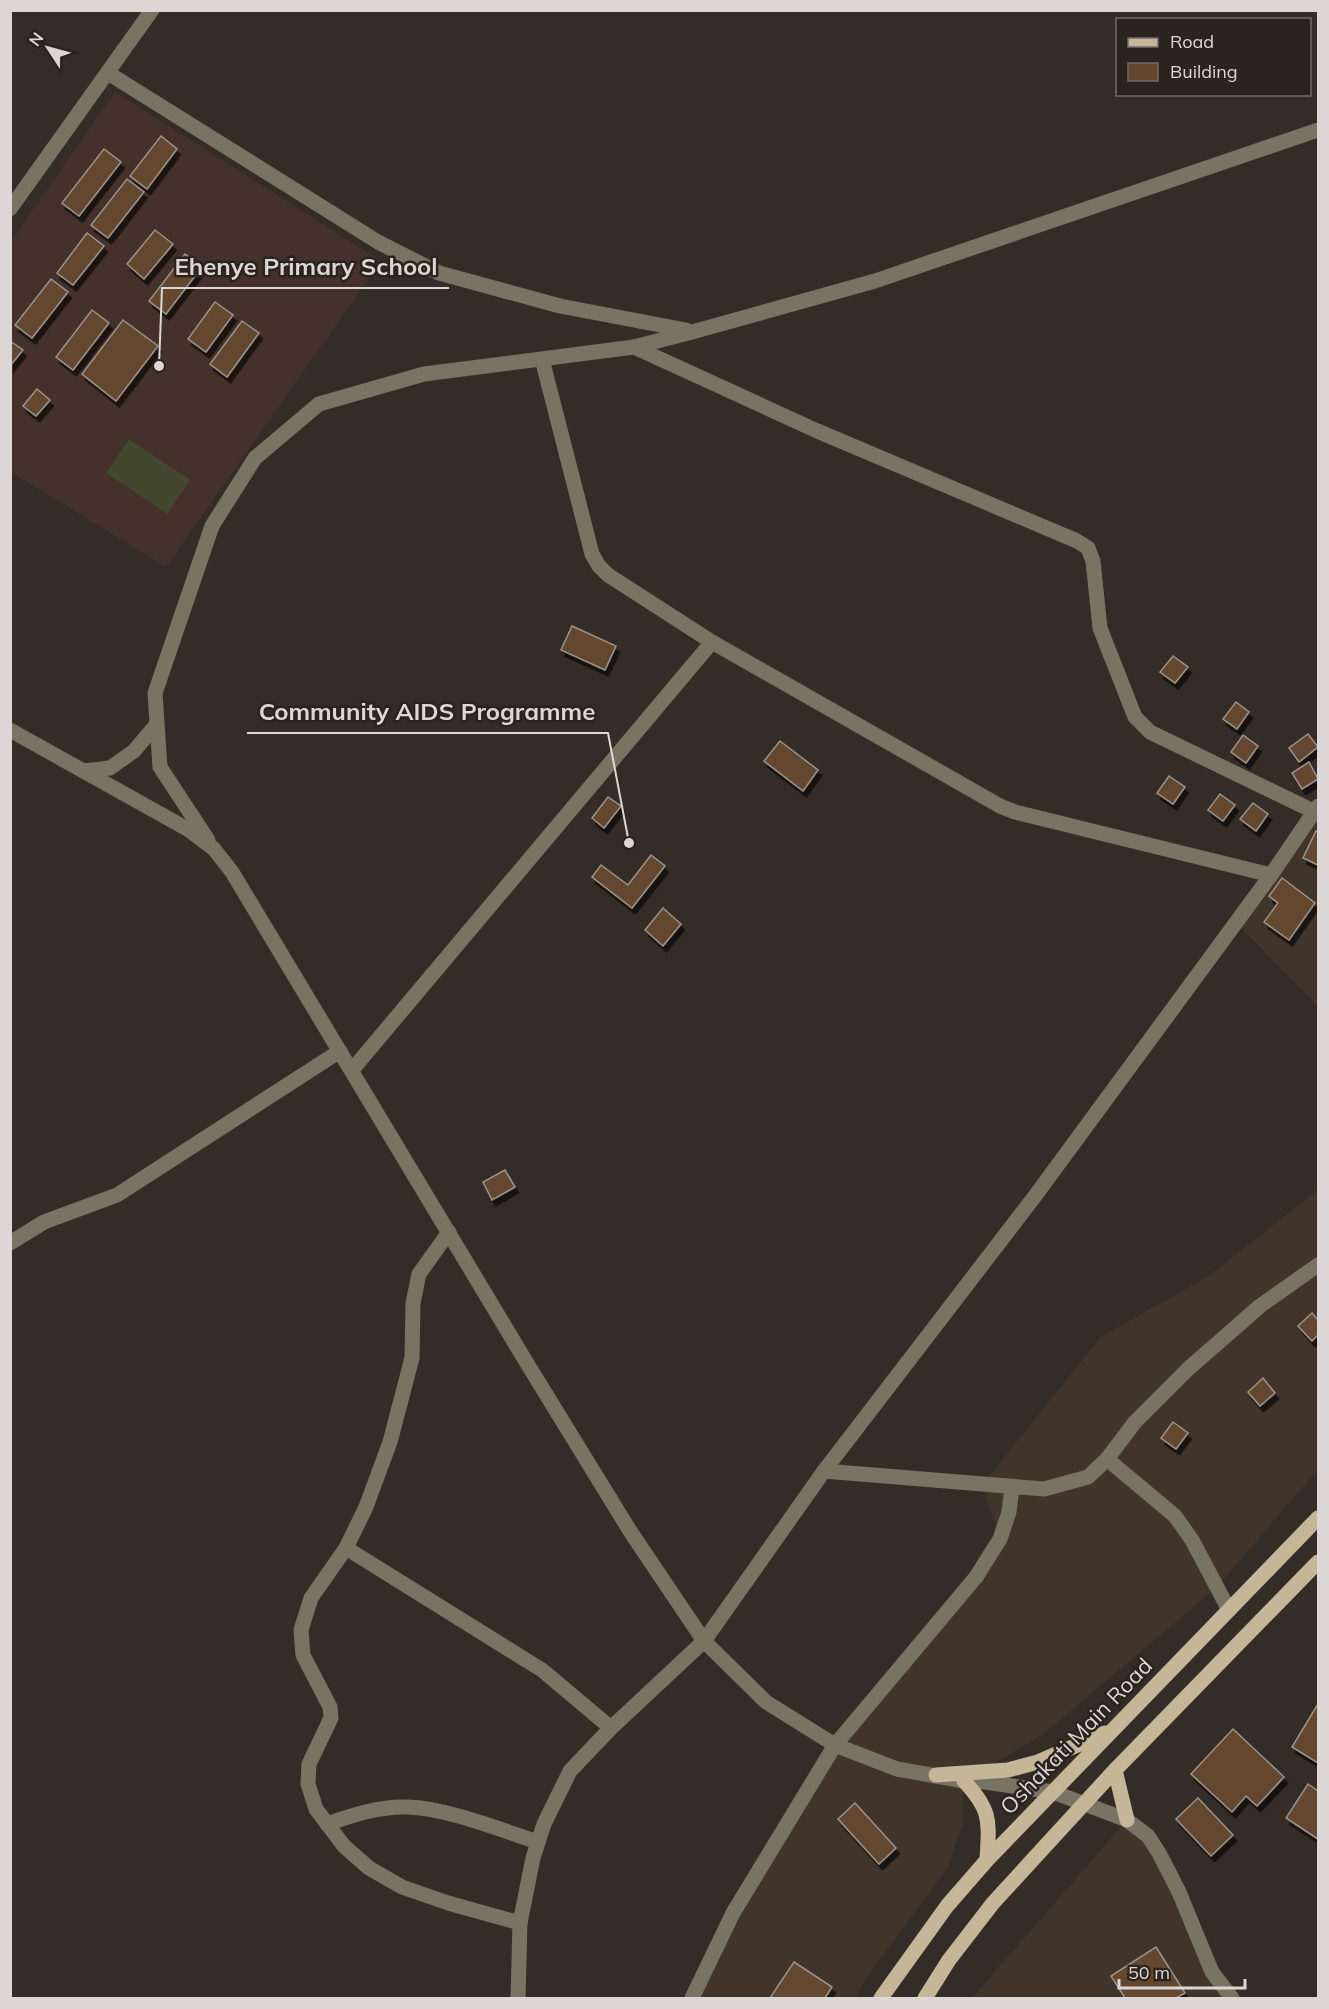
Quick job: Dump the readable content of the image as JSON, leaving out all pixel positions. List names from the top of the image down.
{
  "streets": {
    "main road": ["Oshakati Main Road"]
  },
  "places": ["Ehenye Primary School", "Community AIDS Programme"],
  "legend": ["Road", "Building"],
  "scale_bar": "50 m",
  "north": "top left"
}
